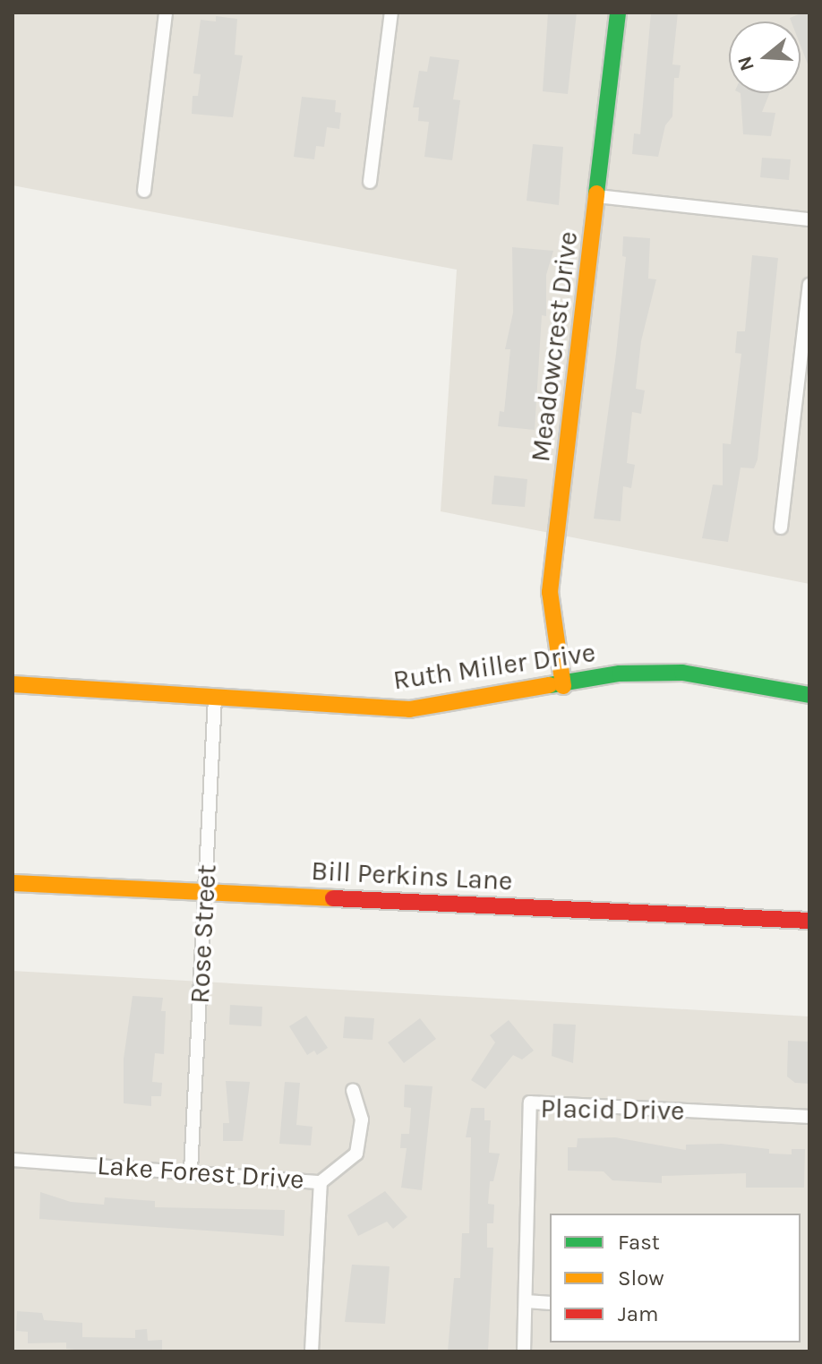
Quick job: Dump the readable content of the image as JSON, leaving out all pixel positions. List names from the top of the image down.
{
  "streets": {
    "street": [
      "Meadowcrest Drive",
      "Ruth Miller Drive",
      "Bill Perkins Lane",
      "Rose Street",
      "Placid Drive",
      "Lake Forest Drive"
    ]
  },
  "crossings": [
    ["Meadowcrest Drive", "Ruth Miller Drive"],
    ["Ruth Miller Drive", "Rose Street"],
    ["Bill Perkins Lane", "Rose Street"],
    ["Rose Street", "Lake Forest Drive"]
  ],
  "legend": ["Fast", "Slow", "Jam"],
  "north": "left"
}
